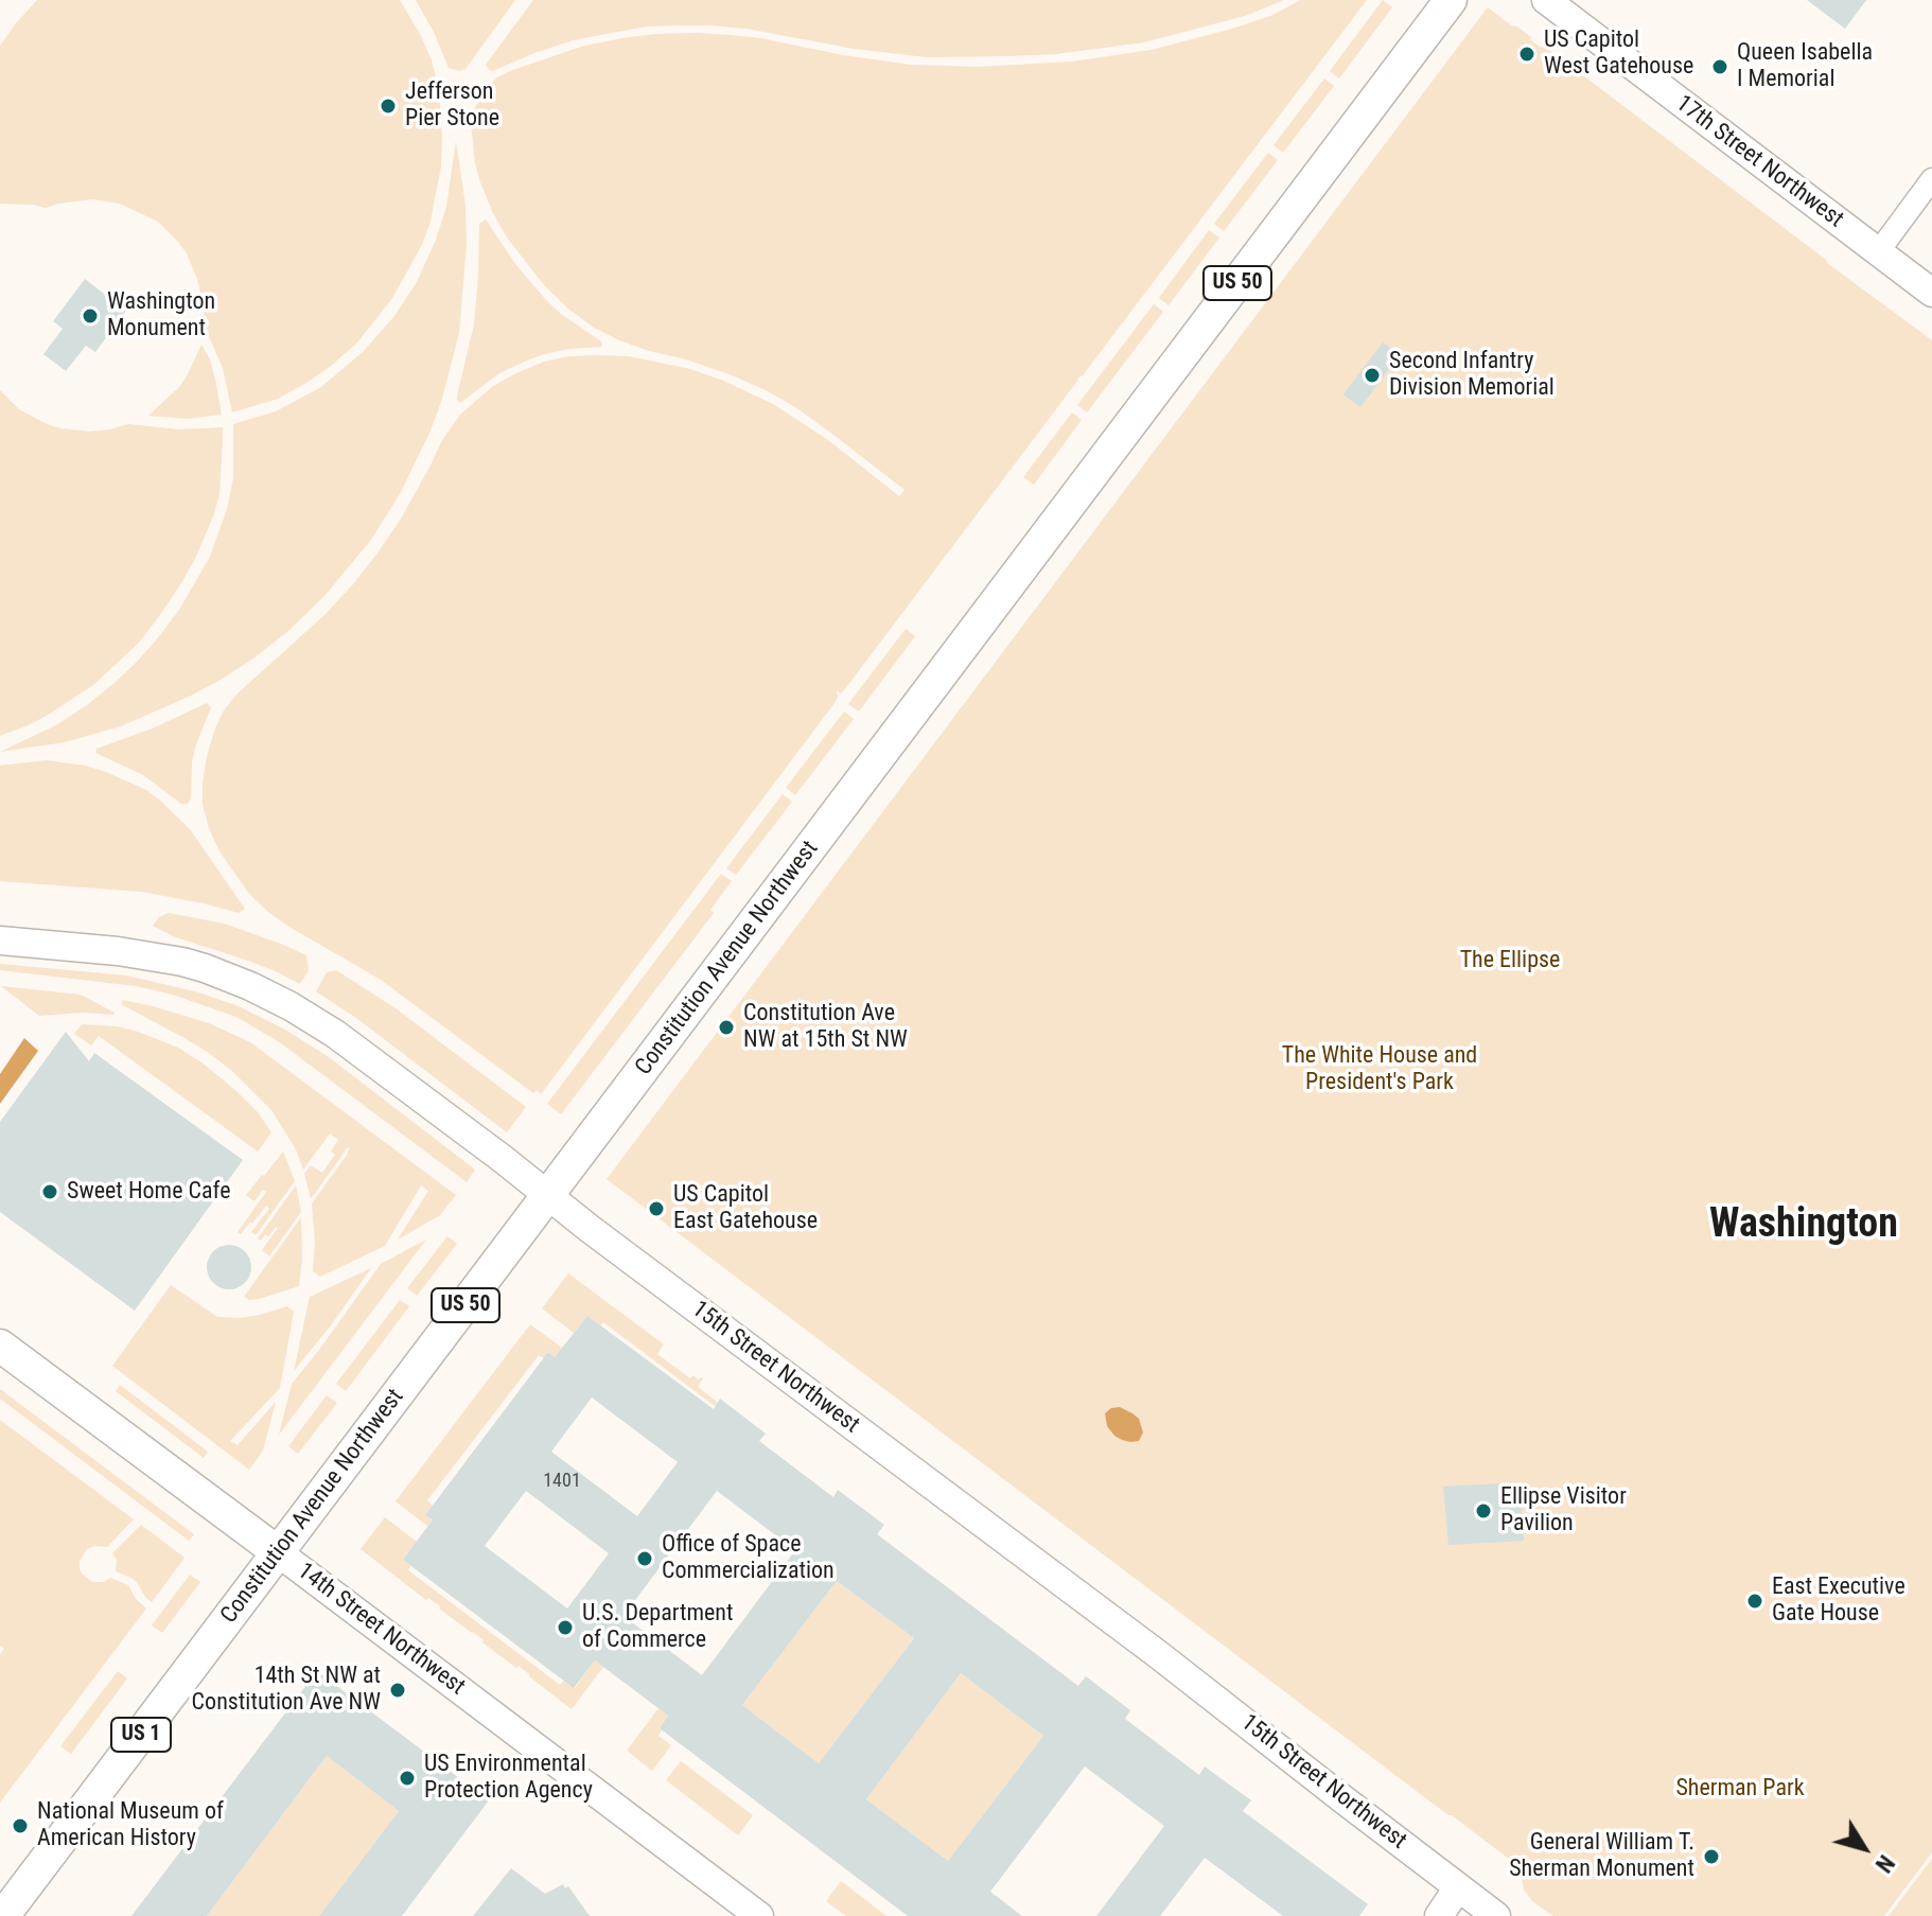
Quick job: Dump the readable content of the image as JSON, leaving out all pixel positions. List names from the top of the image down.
{
  "streets": {
    "highway": [
      "US 50",
      "Constitution Avenue Northwest",
      "14th Street Northwest",
      "US 1"
    ],
    "main road": ["17th Street Northwest", "15th Street Northwest"]
  },
  "crossings": [
    ["Constitution Avenue Northwest", "15th Street Northwest"],
    ["Constitution Avenue Northwest", "14th Street Northwest"]
  ],
  "districts": ["Washington"],
  "parks": ["The Ellipse", "The White House and President's Park", "Sherman Park"],
  "places": [
    "US Capitol West Gatehouse",
    "Queen Isabella I Memorial",
    "Jefferson Pier Stone",
    "Washington Monument",
    "Second Infantry Division Memorial",
    "Constitution Ave NW at 15th St NW",
    "Sweet Home Cafe",
    "US Capitol East Gatehouse",
    "Ellipse Visitor Pavilion",
    "Office of Space Commercialization",
    "East Executive Gate House",
    "U.S. Department of Commerce",
    "14th St NW at Constitution Ave NW",
    "US Environmental Protection Agency",
    "National Museum of American History",
    "General William T. Sherman Monument"
  ],
  "house_numbers": ["1401"],
  "north": "bottom right"
}
